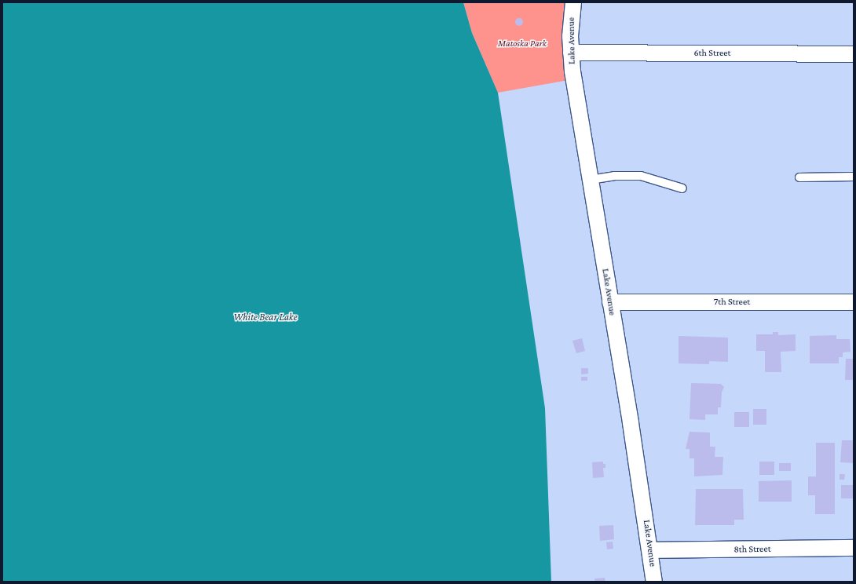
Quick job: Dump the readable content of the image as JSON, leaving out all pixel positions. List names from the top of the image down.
{
  "streets": {
    "street": [
      "Lake Avenue",
      "6th Street",
      "7th Street",
      "8th Street"
    ]
  },
  "crossings": [
    ["Lake Avenue", "6th Street"],
    ["Lake Avenue", "7th Street"],
    ["Lake Avenue", "8th Street"]
  ],
  "water": ["White Bear Lake"],
  "parks": ["Matoska Park"]
}
